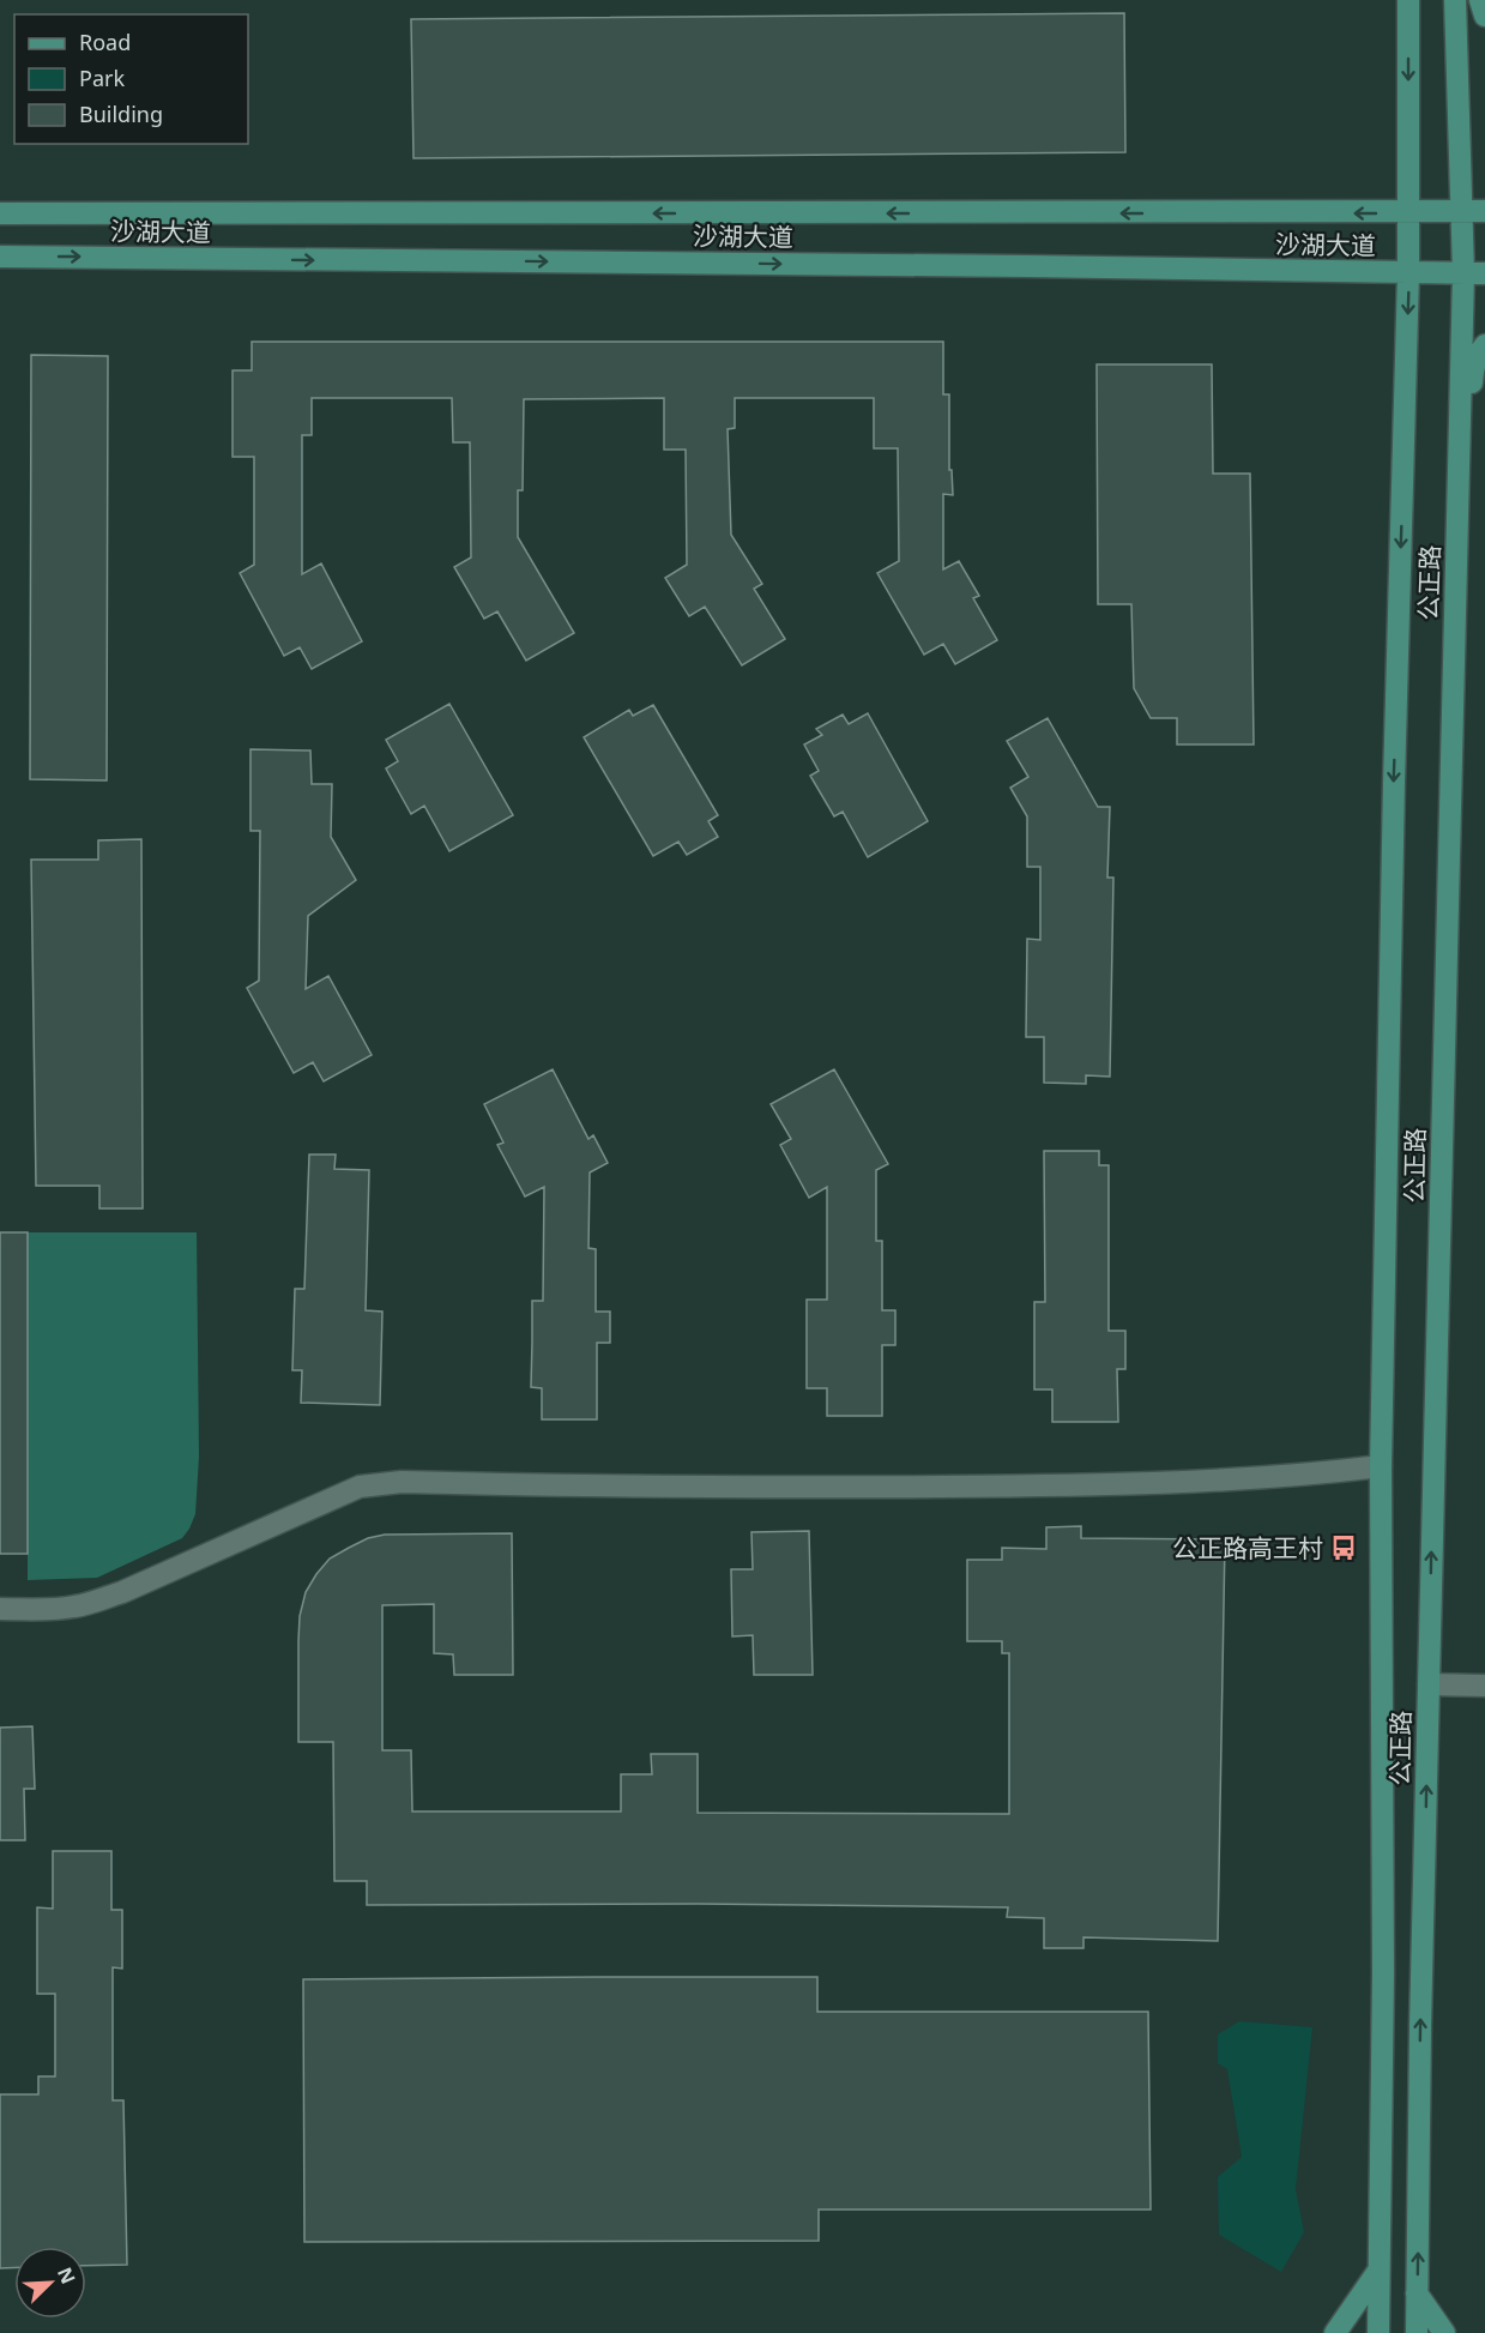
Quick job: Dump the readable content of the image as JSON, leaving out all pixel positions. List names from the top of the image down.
{
  "streets": {
    "main road": ["沙湖大道", "公正路"]
  },
  "crossings": [
    ["沙湖大道", "公正路"]
  ],
  "places": {
    "bus stop": ["公正路高王村"]
  },
  "legend": ["Road", "Park", "Building"],
  "north": "top right"
}
